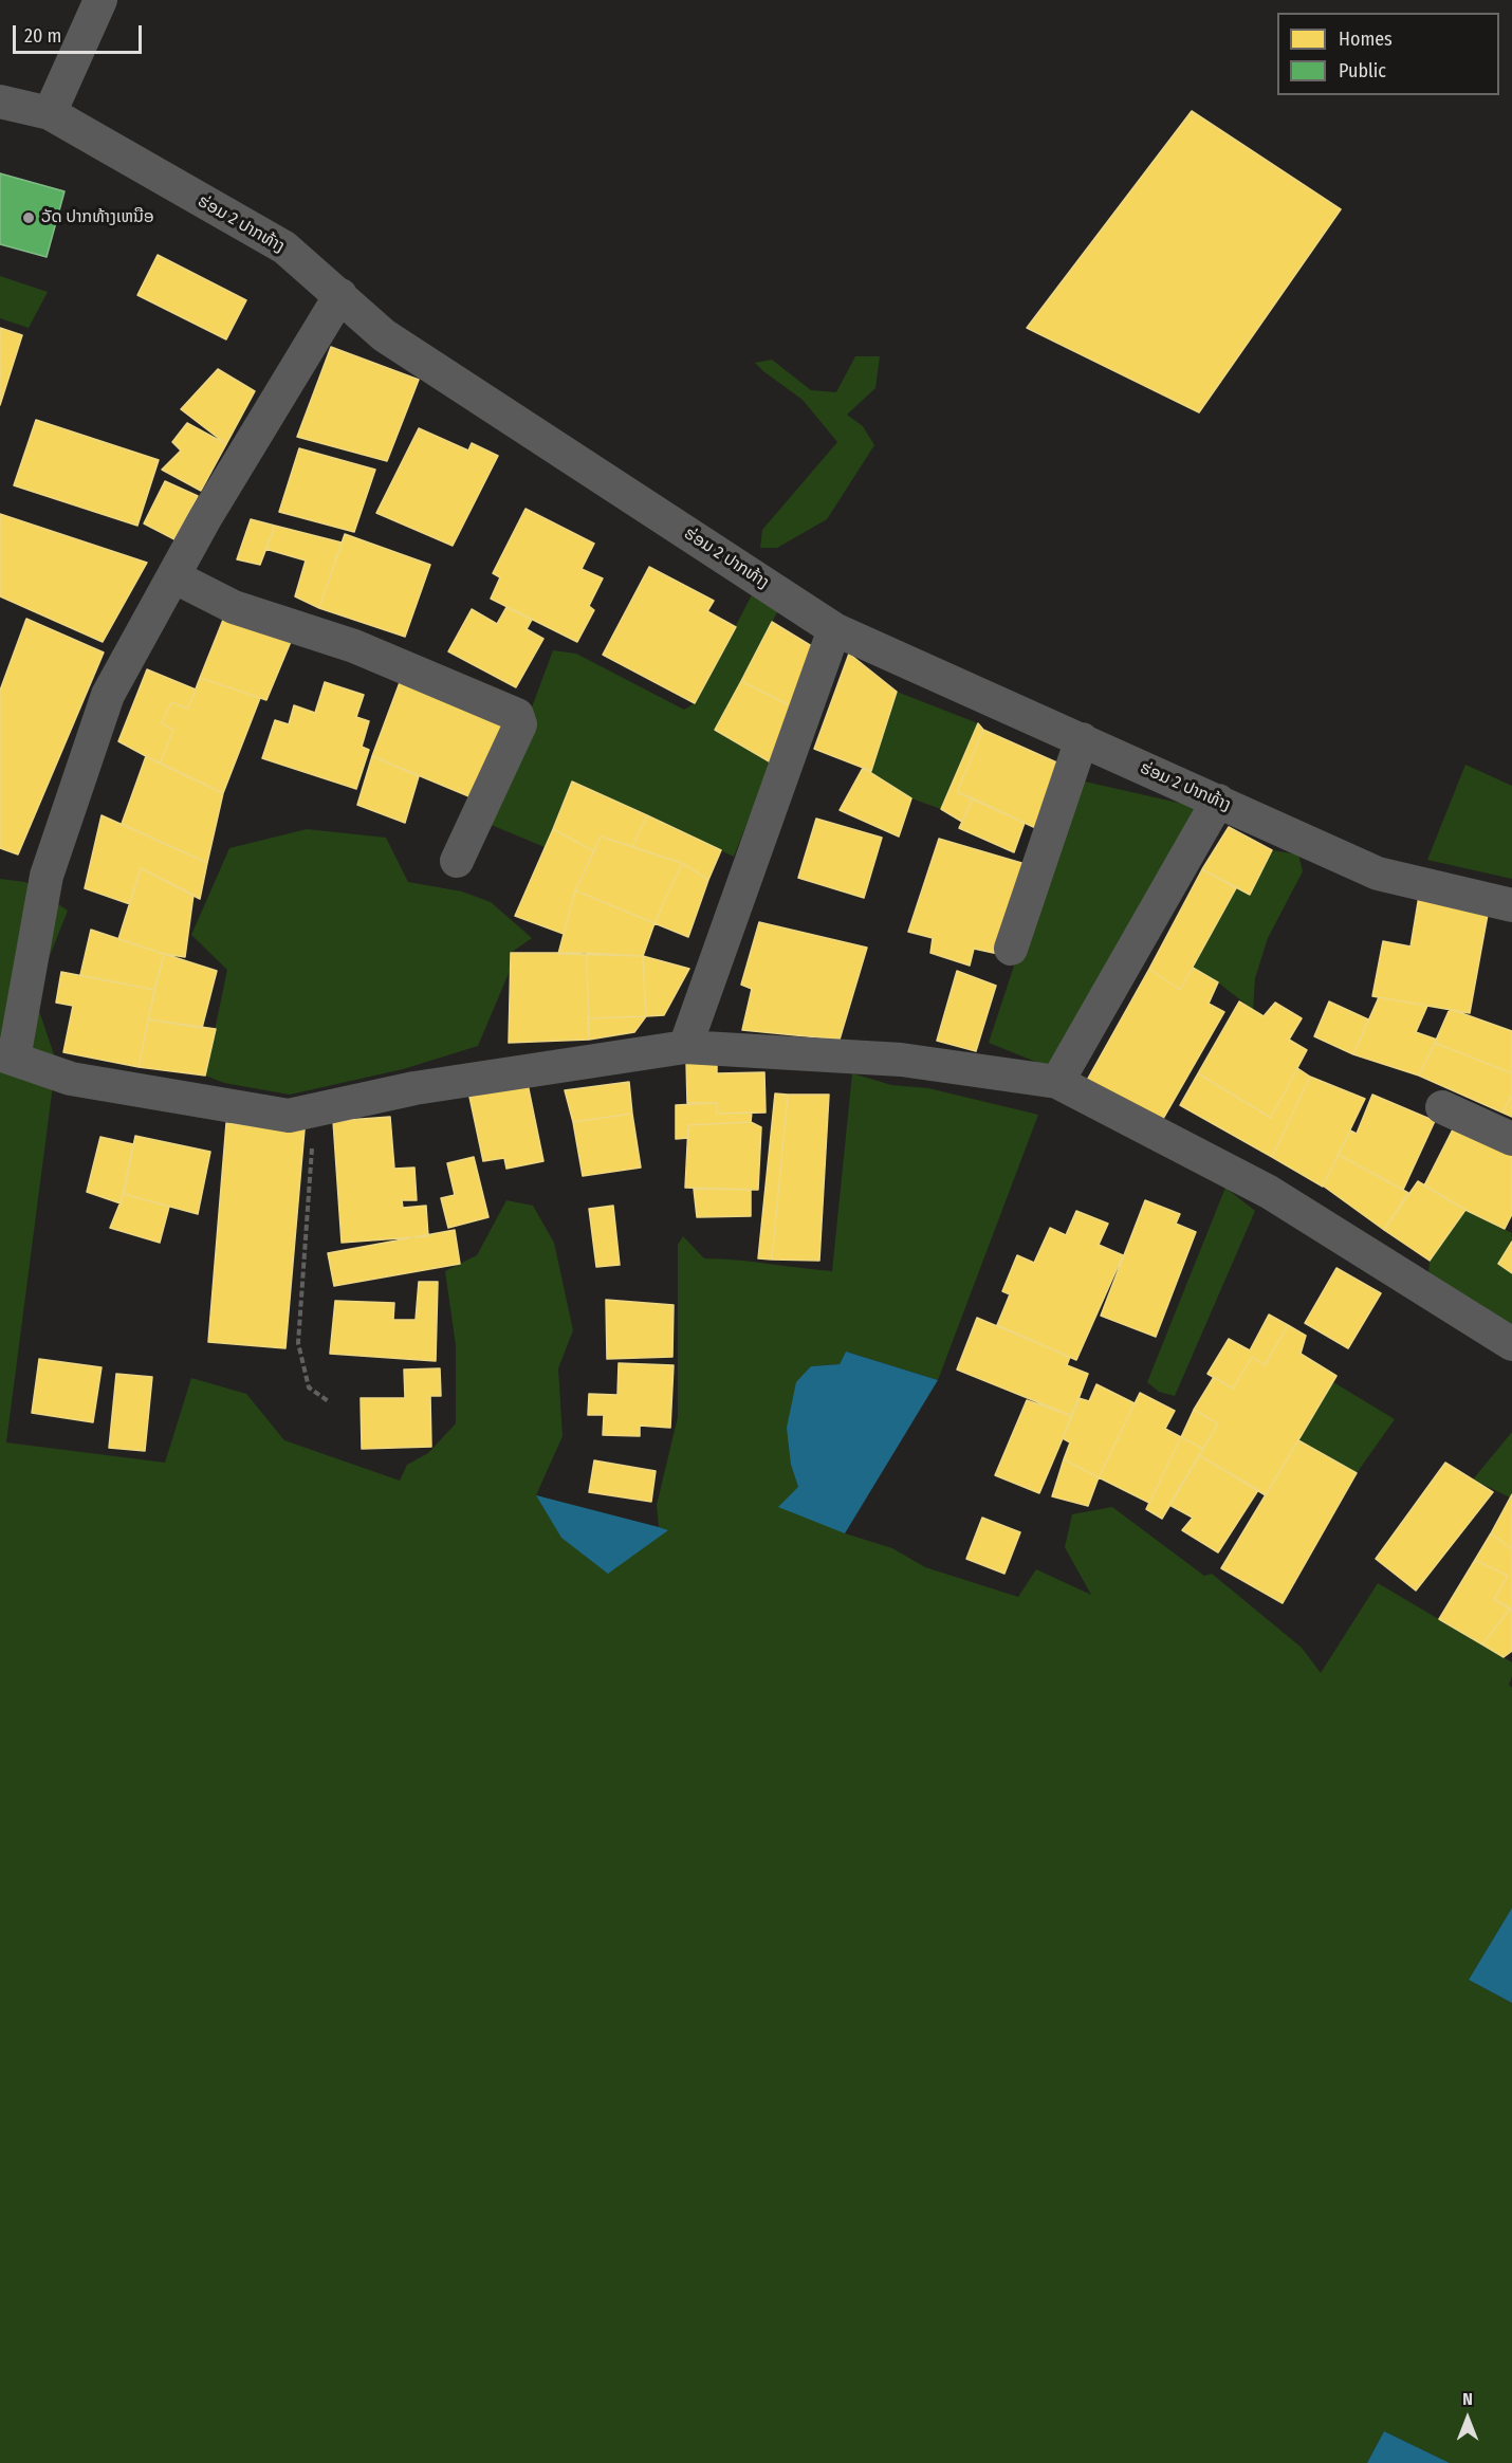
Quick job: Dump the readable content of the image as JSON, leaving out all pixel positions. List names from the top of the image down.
{
  "streets": {
    "street": ["ຮ່ອມ 2 ປາກທ້າງ"]
  },
  "places": ["ວັດ ປາກທ້າງເຫນືອ"],
  "legend": ["Homes", "Public"],
  "scale_bar": "20 m",
  "north": "top"
}
